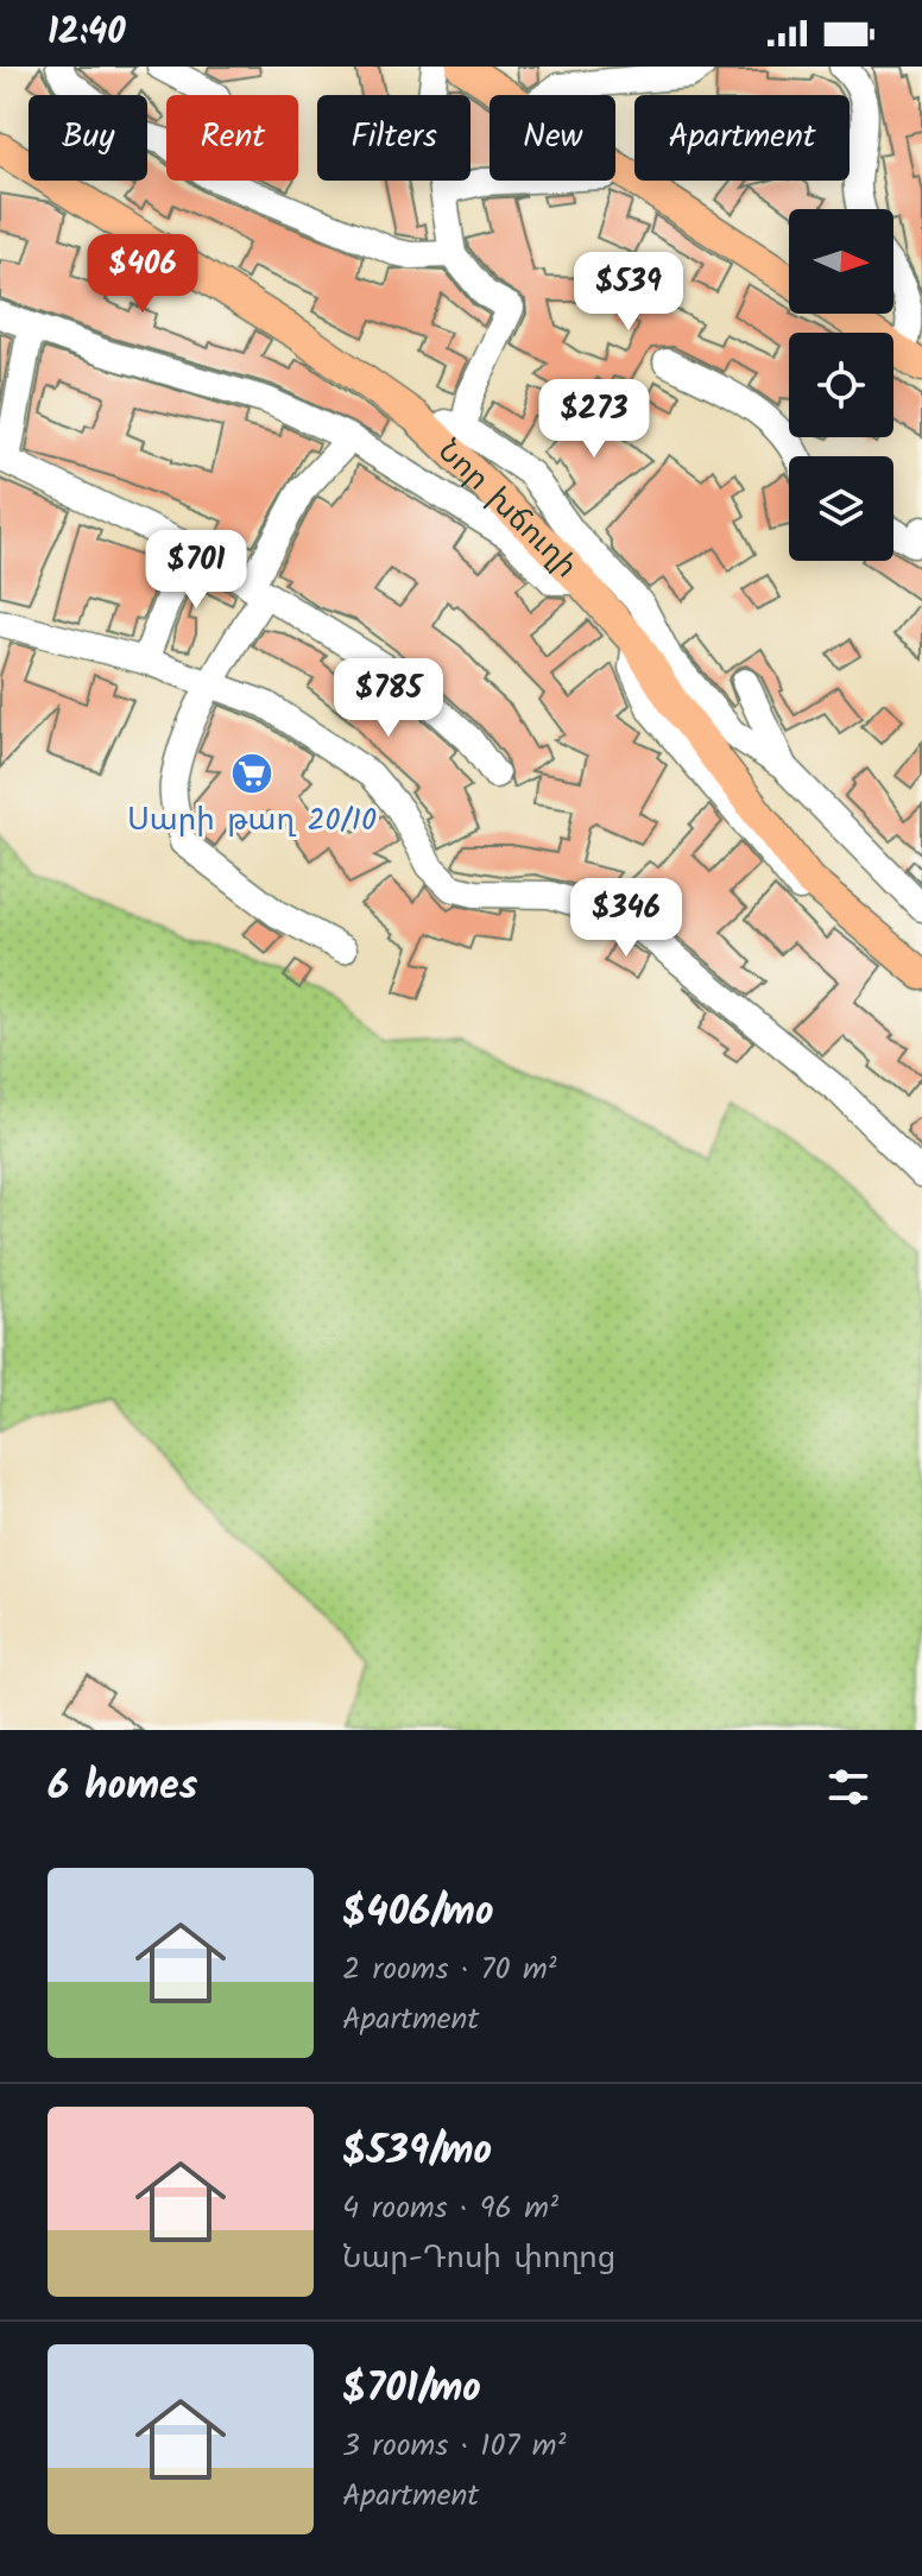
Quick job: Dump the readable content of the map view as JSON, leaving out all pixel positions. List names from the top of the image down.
{
  "streets": {
    "main road": ["Նոր խճուղի"]
  },
  "places": {
    "supermarket": ["Սարի թաղ 20/10"]
  },
  "north": "right",
  "page": {
    "status": "12:40",
    "chip": [
      "Buy",
      "Rent",
      "Filters",
      "New",
      "Apartment"
    ],
    "price": [
      "$406",
      "$539",
      "$273",
      "$701",
      "$785",
      "$346"
    ],
    "heading": "6 homes",
    "list": [
      {
        "name": "$406/mo",
        "note": "2 rooms · 70 m² · Apartment"
      },
      {
        "name": "$539/mo",
        "note": "4 rooms · 96 m² · Նար-Դոսի փողոց"
      },
      {
        "name": "$701/mo",
        "note": "3 rooms · 107 m² · Apartment"
      }
    ]
  }
}
